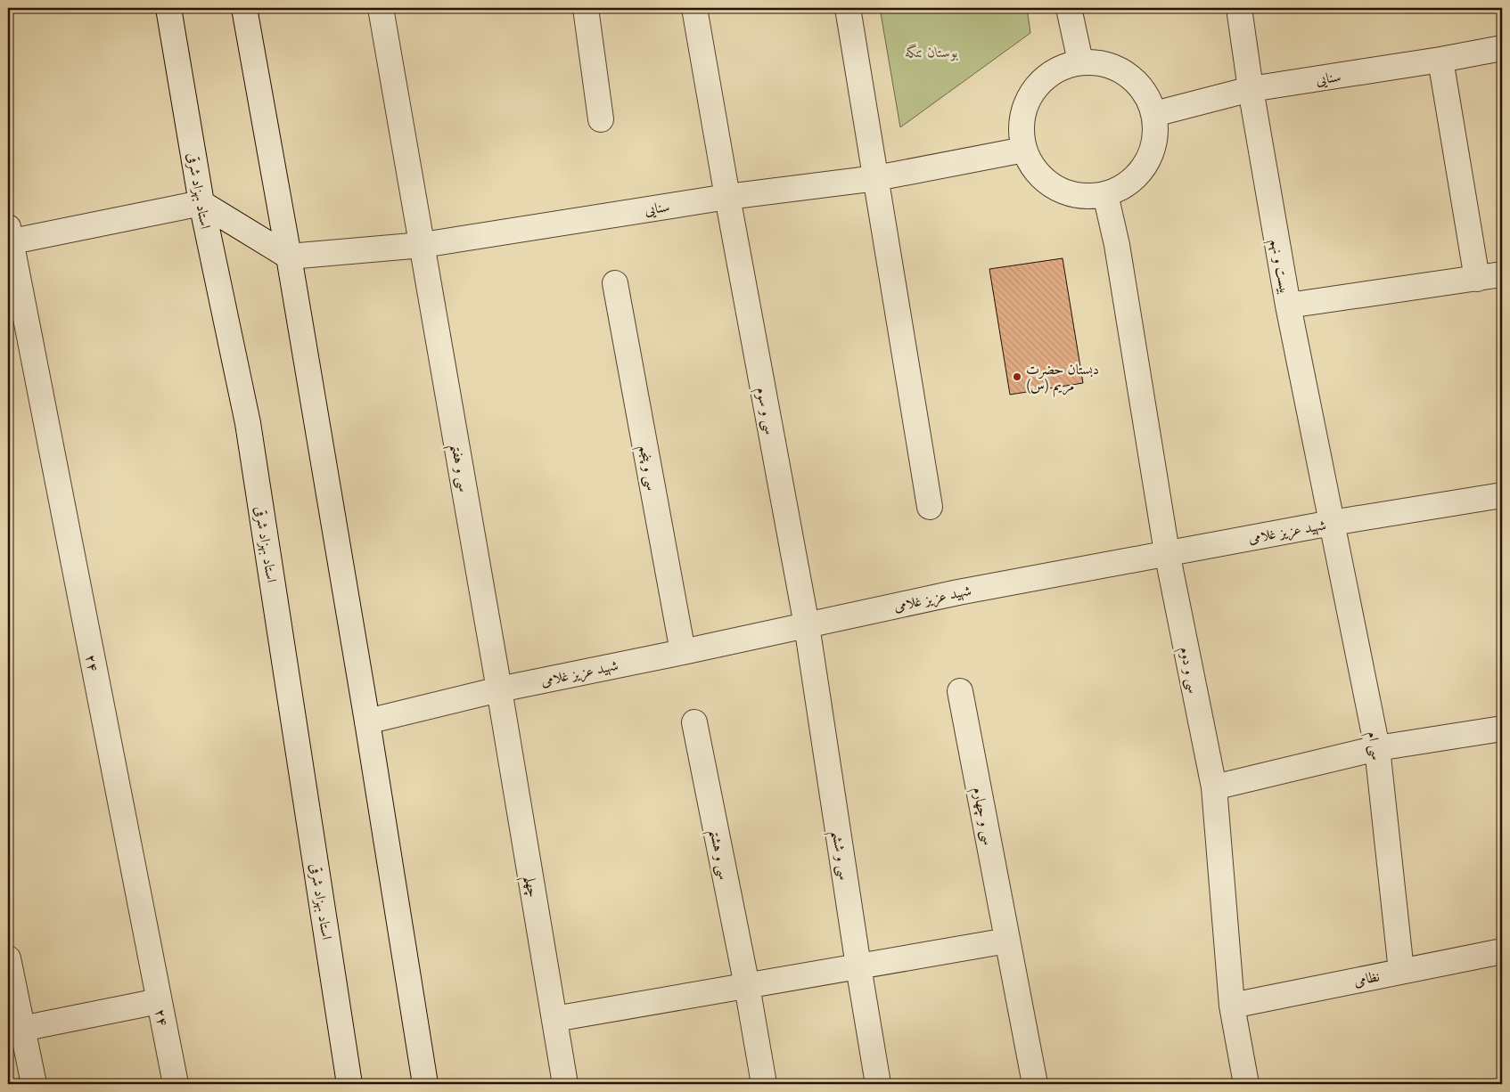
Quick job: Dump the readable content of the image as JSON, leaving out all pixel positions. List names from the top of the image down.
{
  "streets": {
    "street": [
      "سنایی",
      "استاد بهزاد شرقی",
      "بیست و نهم",
      "سی و سوم",
      "سی و هفتم",
      "سی و پنجم",
      "شهید عزیز غلامی",
      "۲۴",
      "سی و دوم",
      "سی ام",
      "سی و چهارم",
      "سی و هشتم",
      "سی و ششم",
      "چهلم",
      "نظامی"
    ]
  },
  "crossings": [
    ["سنایی", "بیست و نهم"],
    ["سنایی", "سی و سوم"],
    ["سنایی", "سی و هفتم"],
    ["سنایی", "سی و دوم"],
    ["بیست و نهم", "شهید عزیز غلامی"],
    ["بیست و نهم", "سی ام"],
    ["سی و سوم", "شهید عزیز غلامی"],
    ["سی و سوم", "سی و ششم"],
    ["سی و هفتم", "شهید عزیز غلامی"],
    ["سی و هفتم", "چهلم"],
    ["سی و پنجم", "شهید عزیز غلامی"],
    ["شهید عزیز غلامی", "سی و دوم"],
    ["شهید عزیز غلامی", "سی ام"],
    ["شهید عزیز غلامی", "سی و ششم"],
    ["شهید عزیز غلامی", "چهلم"],
    ["سی و دوم", "نظامی"],
    ["سی ام", "نظامی"]
  ],
  "parks": ["بوستان تنگه"],
  "places": ["دبستان حضرت مریم (س)"]
}
